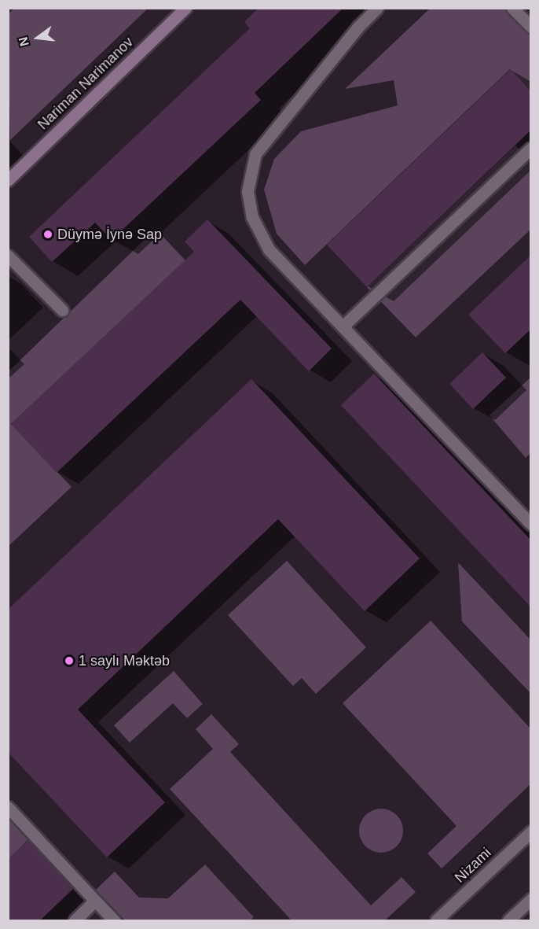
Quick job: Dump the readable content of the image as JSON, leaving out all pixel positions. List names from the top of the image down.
{
  "streets": {
    "main road": ["Nariman Narimanov"],
    "street": ["Nizami"]
  },
  "places": ["Düymə İynə Sap", "1 saylı Məktəb"],
  "north": "left"
}
